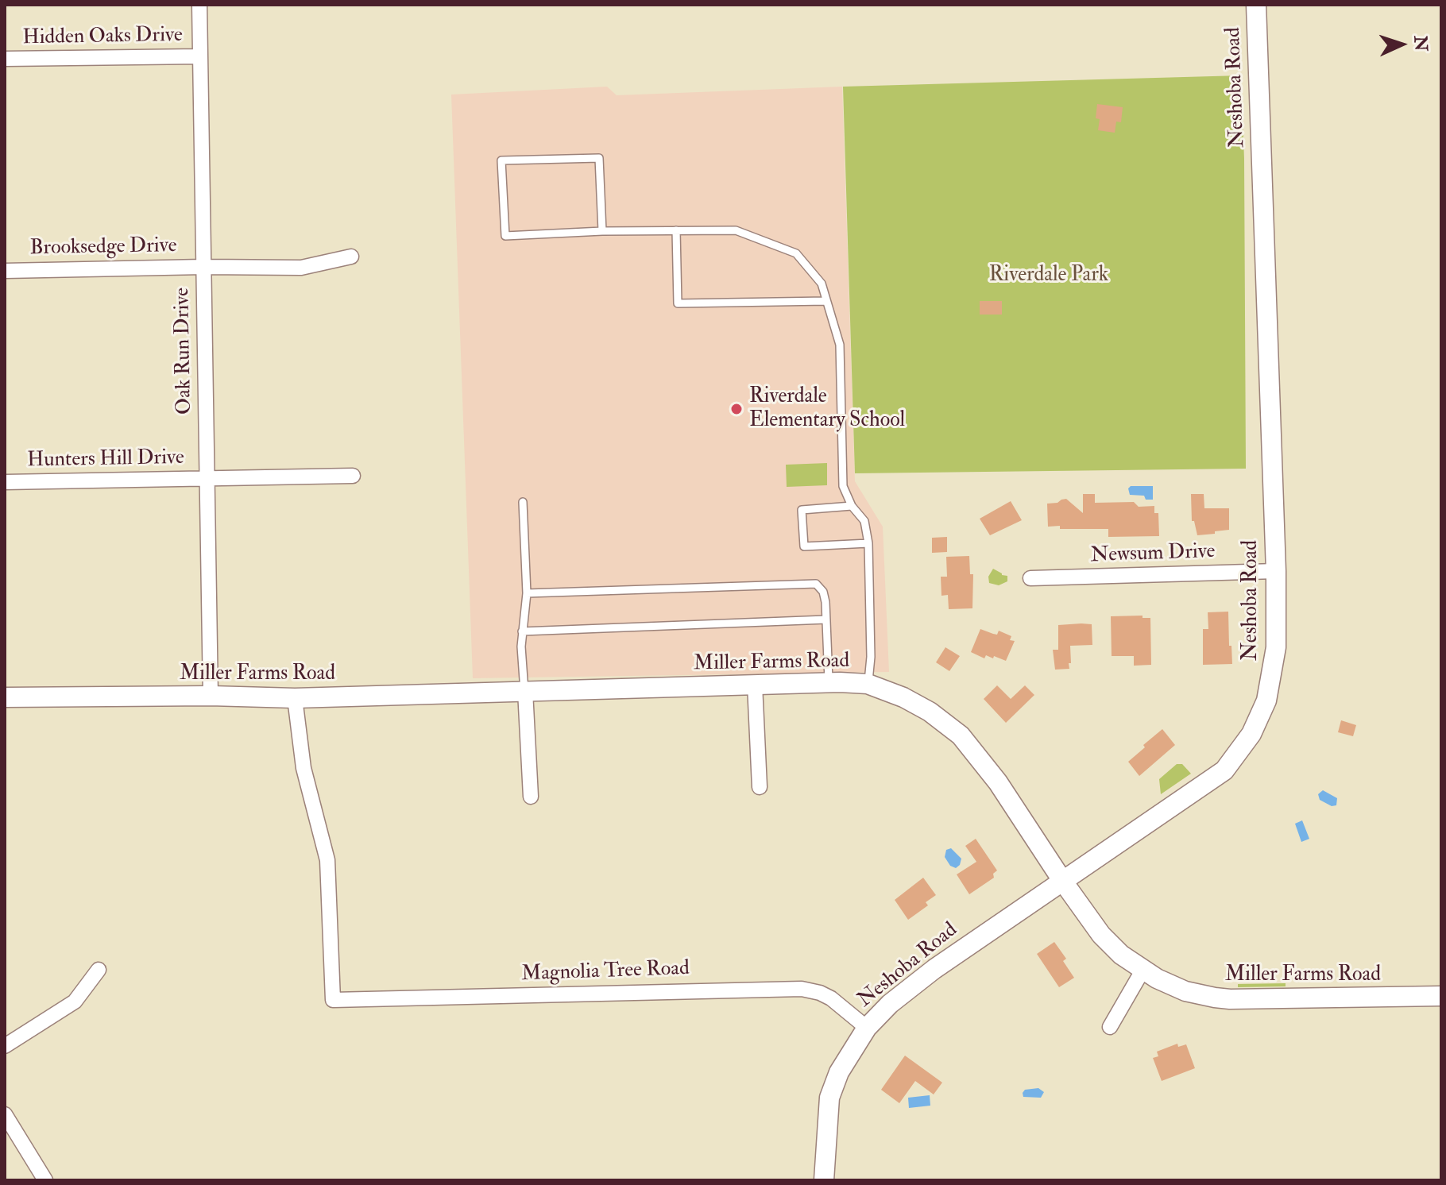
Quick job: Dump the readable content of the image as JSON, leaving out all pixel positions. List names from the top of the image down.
{
  "streets": {
    "street": [
      "Hidden Oaks Drive",
      "Neshoba Road",
      "Brooksedge Drive",
      "Oak Run Drive",
      "Hunters Hill Drive",
      "Newsum Drive",
      "Miller Farms Road",
      "Magnolia Tree Road"
    ]
  },
  "crossings": [
    ["Hidden Oaks Drive", "Oak Run Drive"],
    ["Neshoba Road", "Newsum Drive"],
    ["Neshoba Road", "Miller Farms Road"],
    ["Neshoba Road", "Magnolia Tree Road"],
    ["Brooksedge Drive", "Oak Run Drive"],
    ["Oak Run Drive", "Hunters Hill Drive"],
    ["Oak Run Drive", "Miller Farms Road"],
    ["Miller Farms Road", "Magnolia Tree Road"]
  ],
  "parks": ["Riverdale Park"],
  "places": ["Riverdale Elementary School"],
  "north": "right"
}
